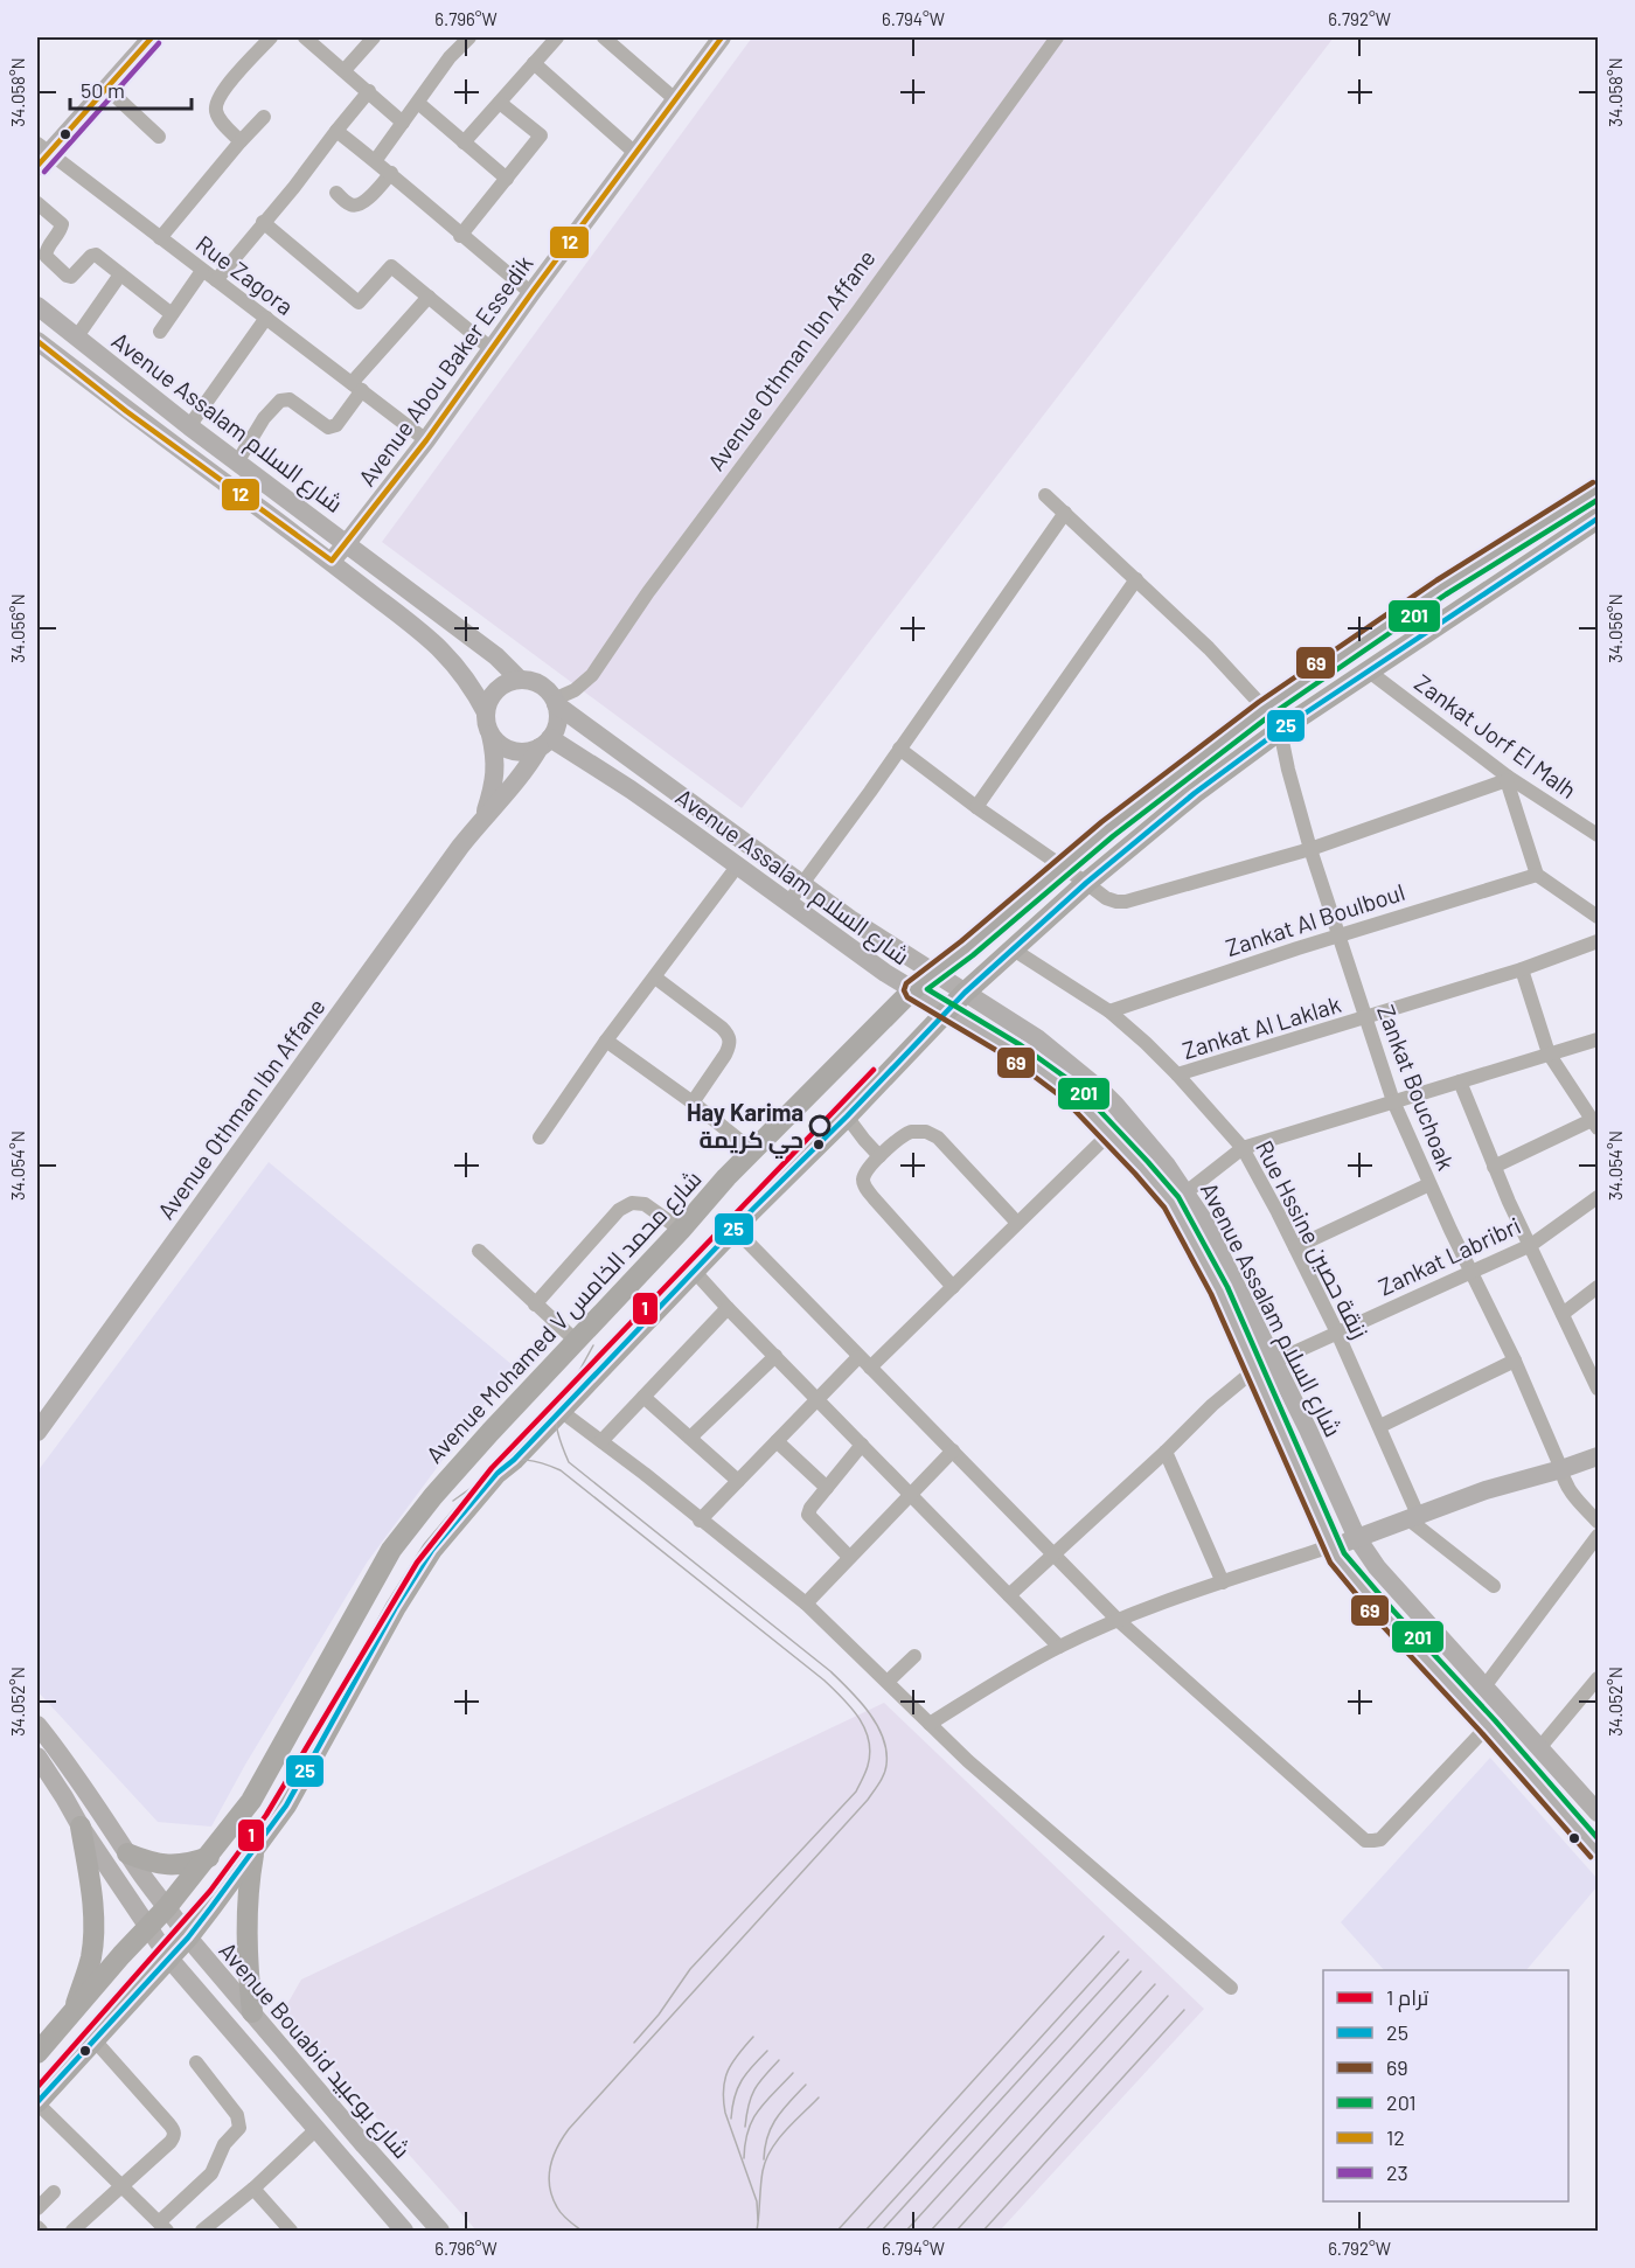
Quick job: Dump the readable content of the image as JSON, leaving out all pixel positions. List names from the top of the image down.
{
  "streets": {
    "main road": ["Avenue Mohamed V شارع محمد الخامس"],
    "street": [
      "Rue Zagora",
      "Avenue Othman Ibn Affane",
      "Avenue Abou Baker Essedik",
      "Avenue Assalam شارع السلام",
      "Zankat Jorf El Malh",
      "Zankat Al Boulboul",
      "Zankat Al Laklak",
      "Zankat Bouchoak",
      "Rue Hssine زنقة حصين",
      "Zankat Labribri",
      "Avenue Bouabid شارع بوعبيد"
    ]
  },
  "crossings": [
    ["Rue Zagora", "Avenue Abou Baker Essedik"],
    ["Avenue Othman Ibn Affane", "Avenue Assalam شارع السلام"],
    ["Avenue Abou Baker Essedik", "Avenue Assalam شارع السلام"],
    ["Avenue Assalam شارع السلام", "Zankat Labribri"],
    ["Avenue Assalam شارع السلام", "Avenue Mohamed V شارع محمد الخامس"],
    ["Zankat Al Boulboul", "Zankat Bouchoak"],
    ["Zankat Al Boulboul", "Rue Hssine زنقة حصين"],
    ["Zankat Al Laklak", "Zankat Bouchoak"],
    ["Zankat Al Laklak", "Rue Hssine زنقة حصين"],
    ["Zankat Bouchoak", "Zankat Labribri"],
    ["Zankat Bouchoak", "Avenue Mohamed V شارع محمد الخامس"],
    ["Rue Hssine زنقة حصين", "Zankat Labribri"],
    ["Avenue Mohamed V شارع محمد الخامس", "Avenue Bouabid شارع بوعبيد"]
  ],
  "places": ["Hay Karima حي كريمة"],
  "lines": [
    "transit line 12",
    "transit line 23",
    "transit line 69",
    "transit line 201",
    "transit line 25",
    "tram line 1"
  ],
  "legend": [
    "ترام 1",
    "25",
    "69",
    "201",
    "12",
    "23"
  ],
  "scale_bar": "50 m",
  "coordinates": [
    "6.796°W",
    "6.794°W",
    "6.792°W",
    "34.058°N",
    "34.056°N",
    "34.054°N",
    "34.052°N"
  ]
}
